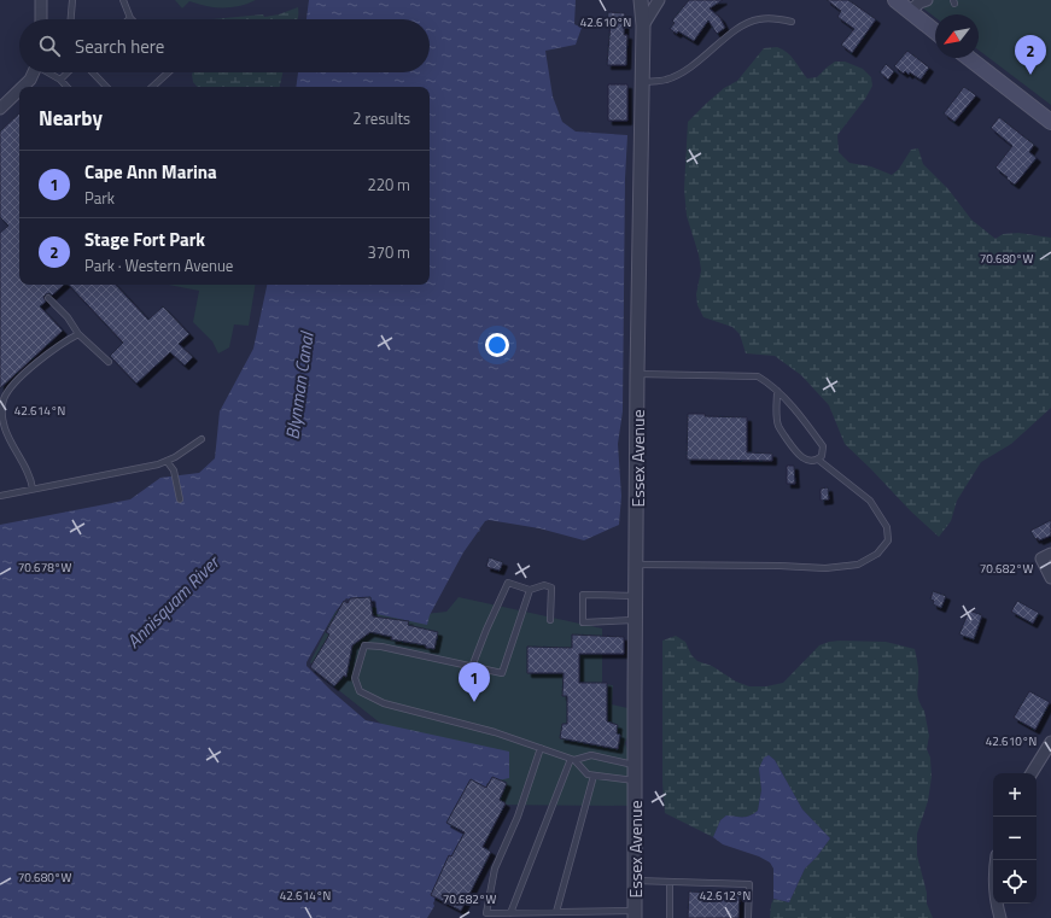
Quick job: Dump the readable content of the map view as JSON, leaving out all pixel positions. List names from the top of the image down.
{
  "streets": {
    "street": ["Essex Avenue"]
  },
  "water": ["Blynman Canal", "Annisquam River"],
  "north": "bottom left",
  "page": {
    "search": "Search here",
    "pins": ["2", "1"],
    "heading": ["Nearby", "2 results"],
    "list": [
      {
        "mark": "1",
        "name": "Cape Ann Marina",
        "note": "Park",
        "value": "220 m"
      },
      {
        "mark": "2",
        "name": "Stage Fort Park",
        "note": "Park · Western Avenue",
        "value": "370 m"
      }
    ],
    "map_buttons": ["+", "−"]
  },
  "coordinates": [
    "42.610°N",
    "70.680°W",
    "42.614°N",
    "70.678°W",
    "70.682°W",
    "42.612°N"
  ]
}
